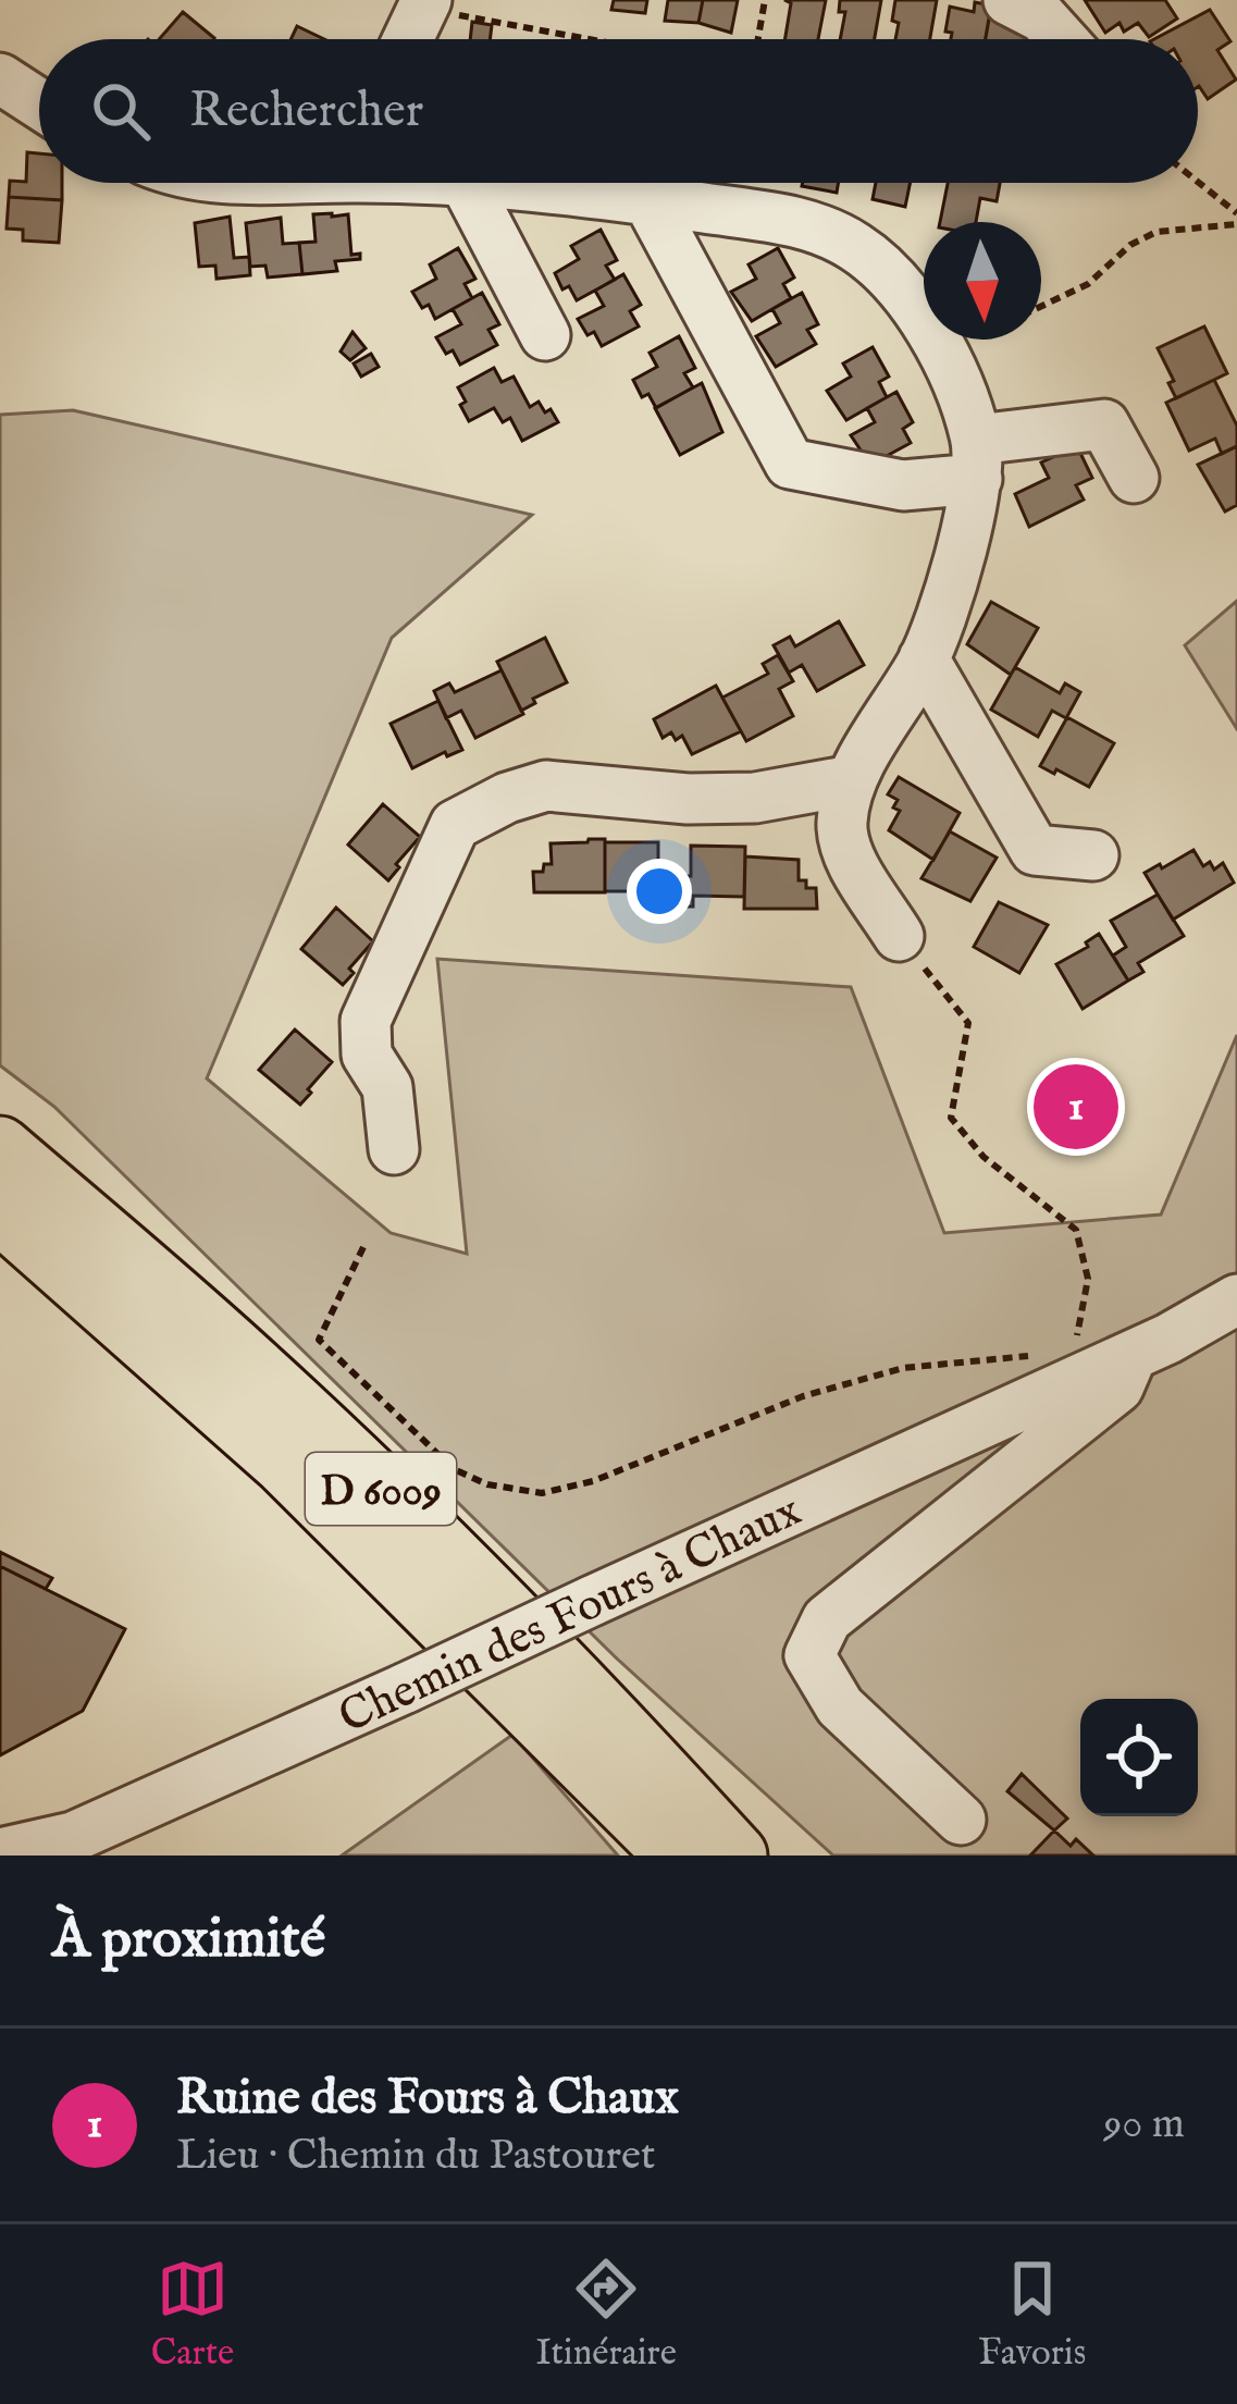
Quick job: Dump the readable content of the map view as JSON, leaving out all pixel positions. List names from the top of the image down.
{
  "streets": {
    "main road": ["D 6009"],
    "street": ["Chemin des Fours à Chaux"]
  },
  "north": "bottom",
  "page": {
    "search": "Rechercher",
    "pins": "1",
    "heading": "À proximité",
    "list": [
      {
        "mark": "1",
        "name": "Ruine des Fours à Chaux",
        "note": "Lieu · Chemin du Pastouret",
        "value": "90 m"
      }
    ],
    "nav": ["Carte", "Itinéraire", "Favoris"]
  }
}
